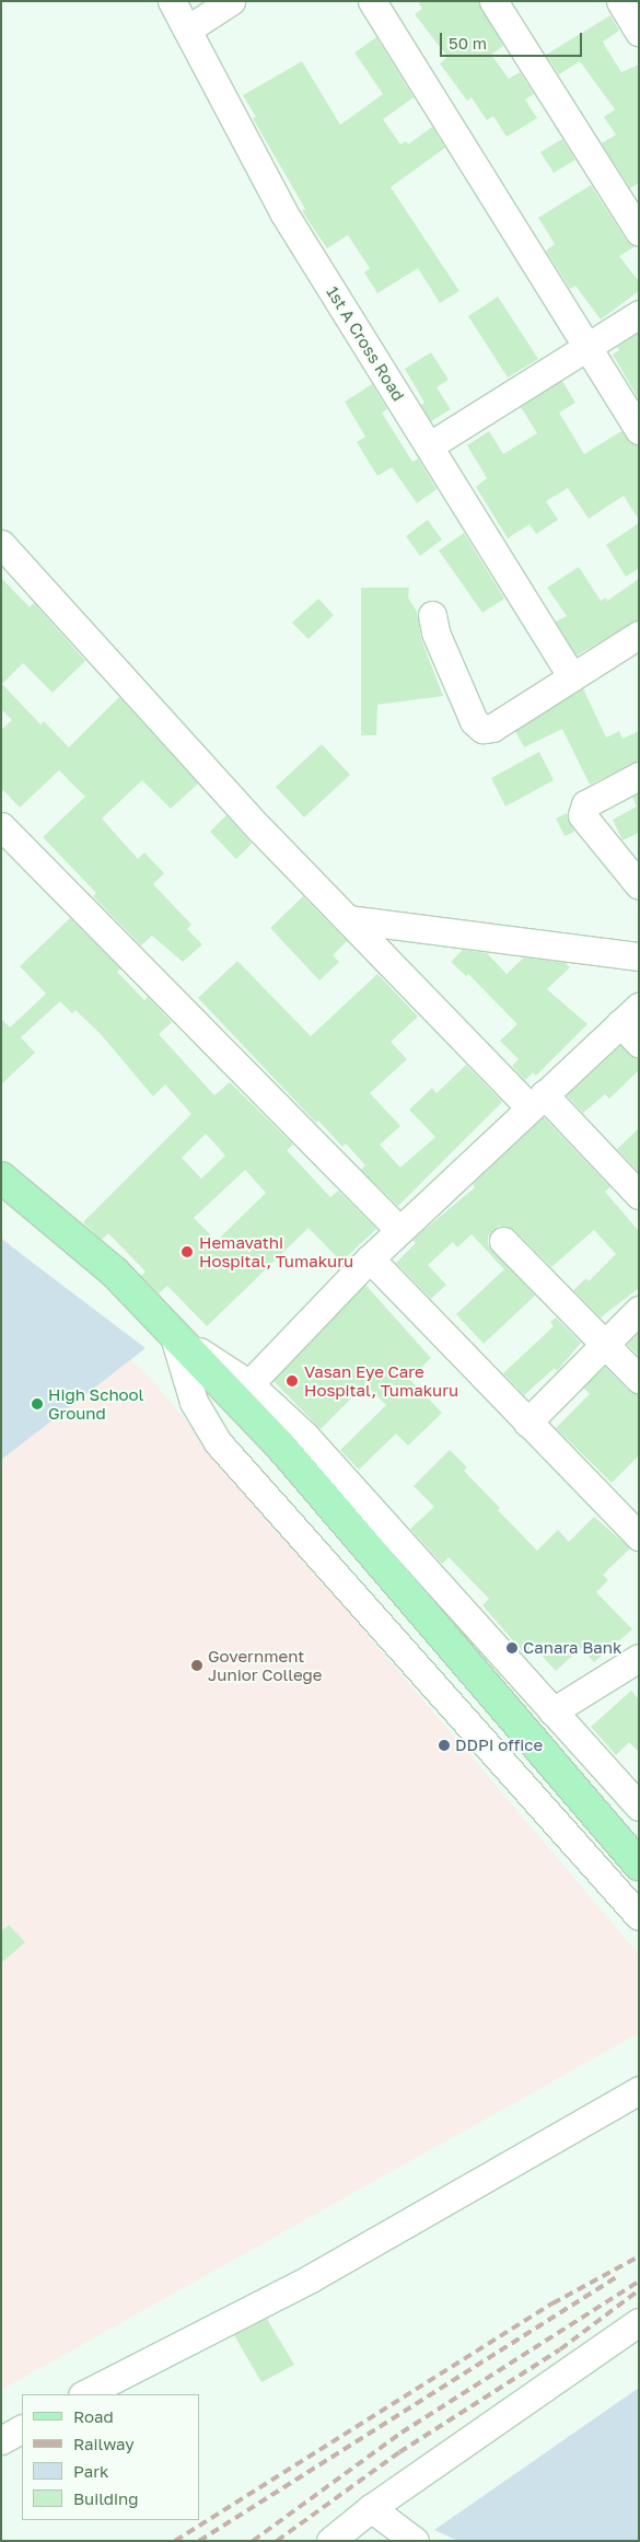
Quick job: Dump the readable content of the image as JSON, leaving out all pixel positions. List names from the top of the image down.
{
  "streets": {
    "street": ["1st A Cross Road"]
  },
  "places": [
    "Hemavathi Hospital, Tumakuru",
    "Vasan Eye Care Hospital, Tumakuru",
    "High School Ground",
    "Canara Bank",
    "Government Junior College",
    "DDPI office"
  ],
  "legend": [
    "Road",
    "Railway",
    "Park",
    "Building"
  ],
  "scale_bar": "50 m"
}
